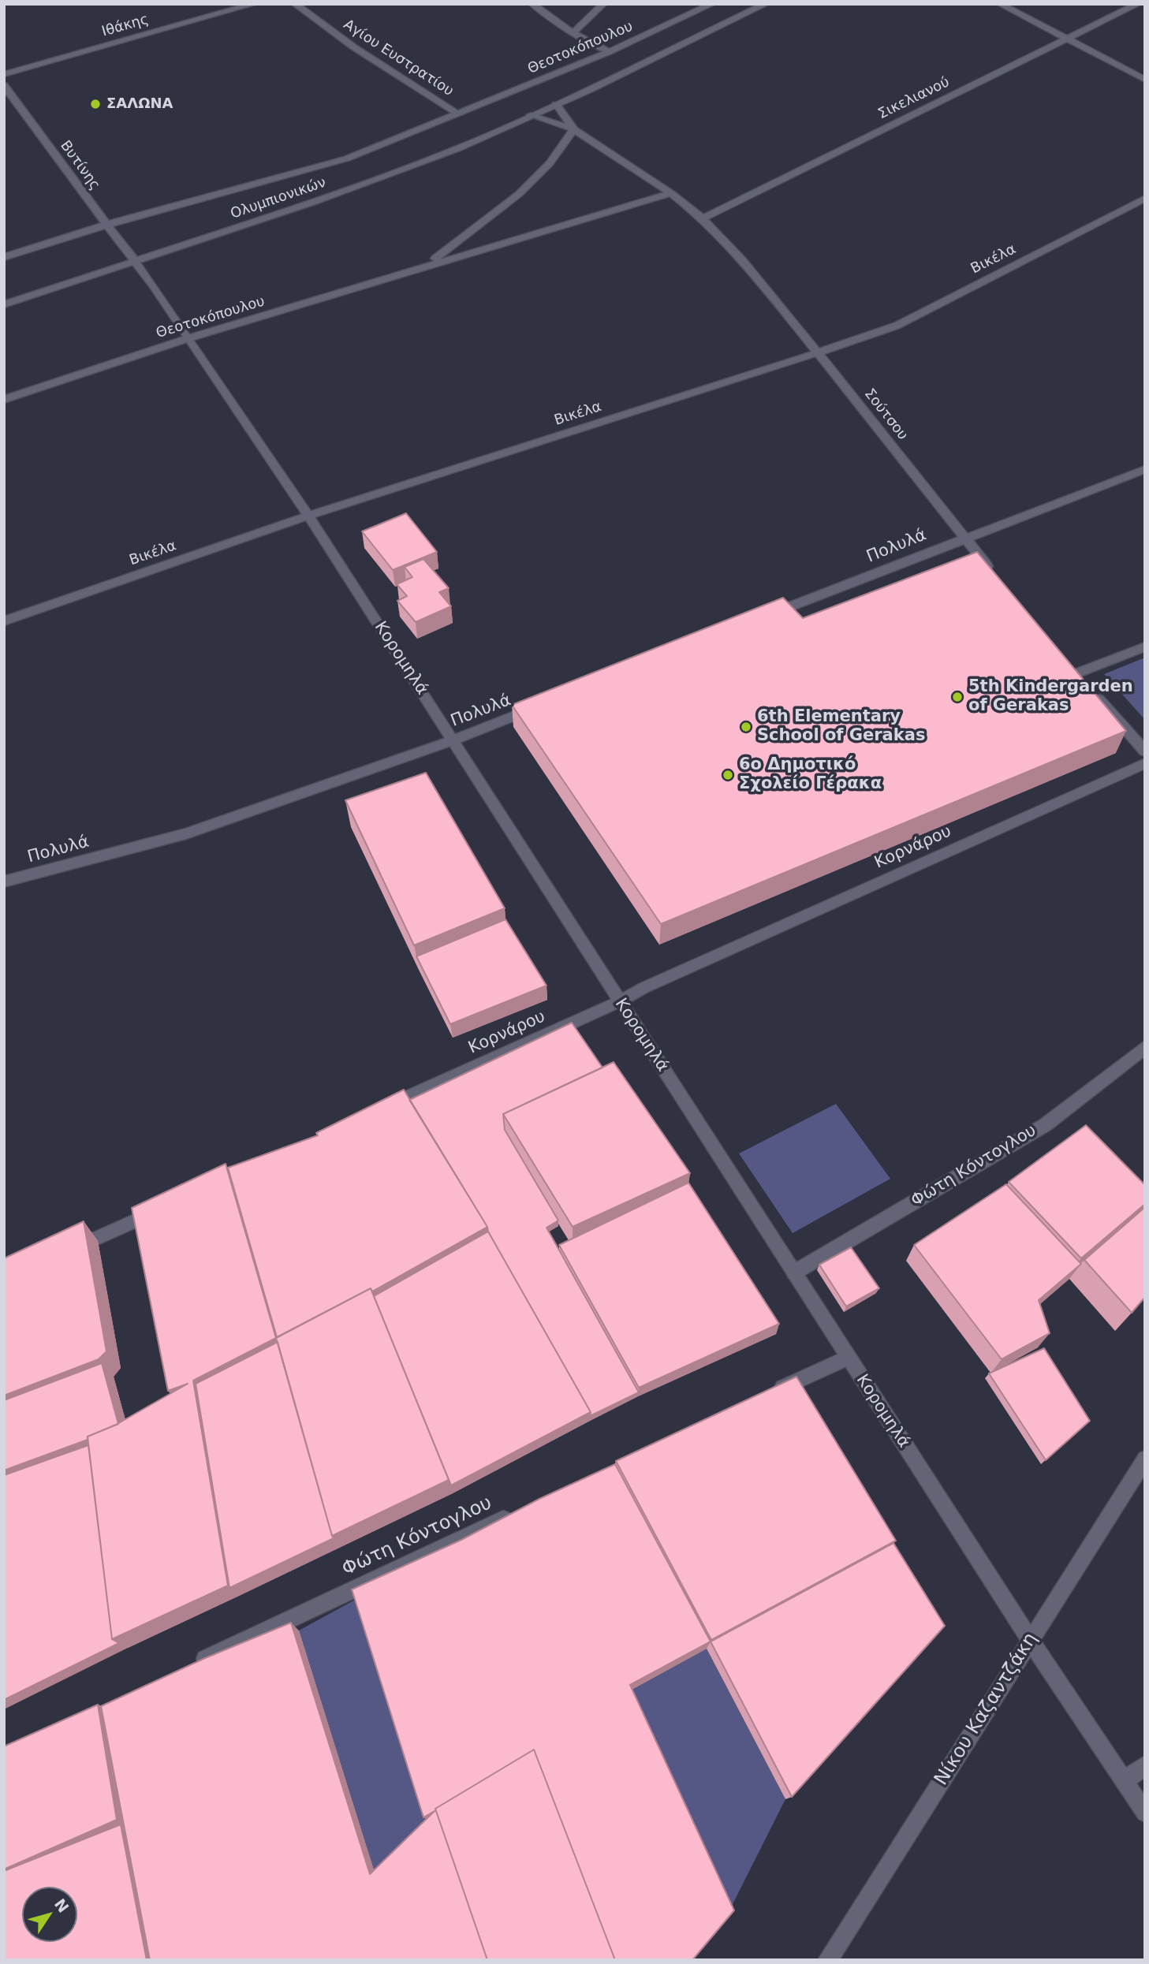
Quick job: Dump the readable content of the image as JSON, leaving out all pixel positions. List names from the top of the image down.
{
  "streets": {
    "street": [
      "Ιθάκης",
      "Θεοτοκόπουλου",
      "Αγίου Ευστρατίου",
      "Σικελιανού",
      "Βυτίνης",
      "Ολυμπιονικών",
      "Βικέλα",
      "Σούτσου",
      "Πολυλά",
      "Κορομηλά",
      "Κορνάρου",
      "Φώτη Κόντογλου",
      "Νίκου Καζαντζάκη"
    ]
  },
  "crossings": [
    ["Θεοτοκόπουλου", "Αγίου Ευστρατίου"],
    ["Θεοτοκόπουλου", "Ολυμπιονικών"],
    ["Θεοτοκόπουλου", "Σούτσου"],
    ["Θεοτοκόπουλου", "Κορομηλά"],
    ["Αγίου Ευστρατίου", "Ολυμπιονικών"],
    ["Σικελιανού", "Σούτσου"],
    ["Βυτίνης", "Ολυμπιονικών"],
    ["Βυτίνης", "Κορομηλά"],
    ["Ολυμπιονικών", "Σούτσου"],
    ["Ολυμπιονικών", "Κορομηλά"],
    ["Βικέλα", "Σούτσου"],
    ["Βικέλα", "Κορομηλά"],
    ["Σούτσου", "Πολυλά"],
    ["Πολυλά", "Κορομηλά"],
    ["Κορομηλά", "Κορνάρου"],
    ["Κορομηλά", "Φώτη Κόντογλου"],
    ["Κορομηλά", "Νίκου Καζαντζάκη"]
  ],
  "places": [
    "ΣΑΛΩΝΑ",
    "5th Kindergarden of Gerakas",
    "6th Elementary School of Gerakas",
    "6ο Δημοτικό Σχολείο Γέρακα"
  ],
  "north": "top right"
}
